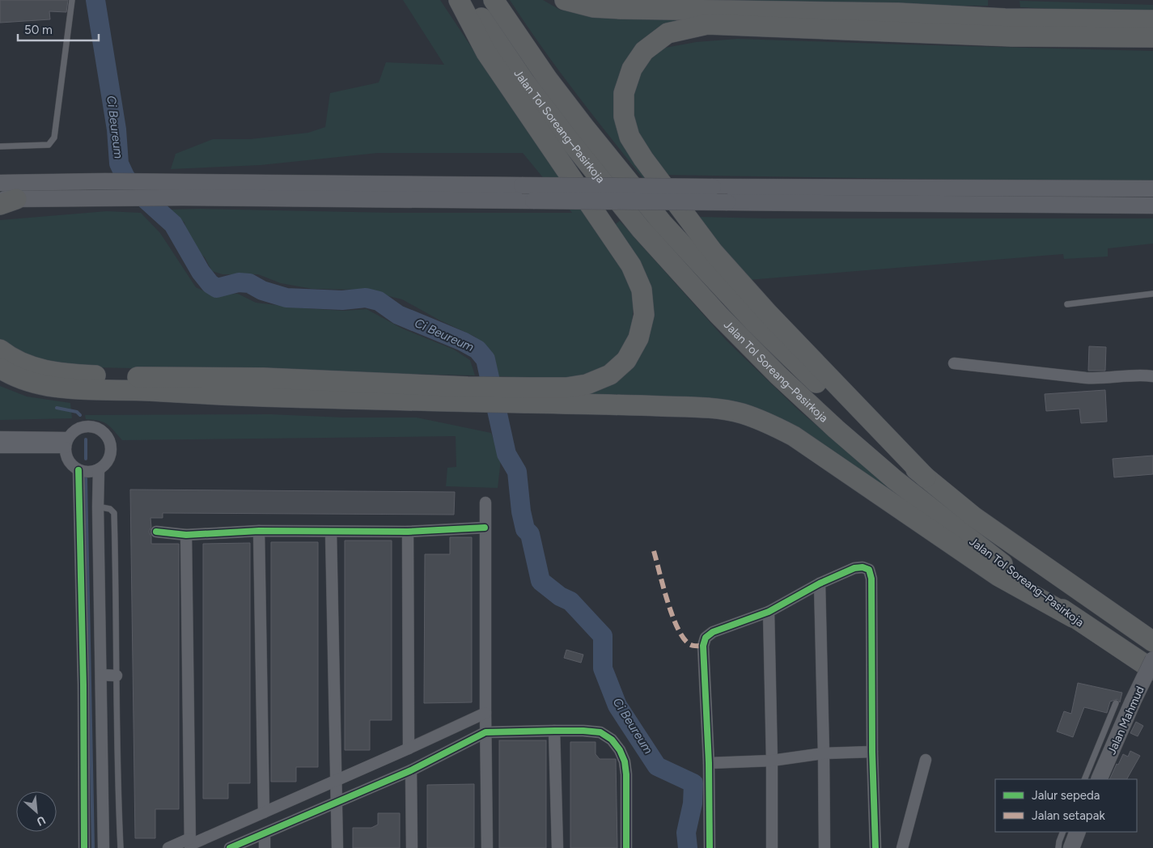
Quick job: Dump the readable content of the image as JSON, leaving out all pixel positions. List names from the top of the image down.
{
  "streets": {
    "highway": ["Jalan Tol Soreang–Pasirkoja"],
    "main road": ["Jalan Mahmud"]
  },
  "water": ["Ci Beureum"],
  "legend": ["Jalur sepeda", "Jalan setapak"],
  "scale_bar": "50 m",
  "north": "bottom right"
}
